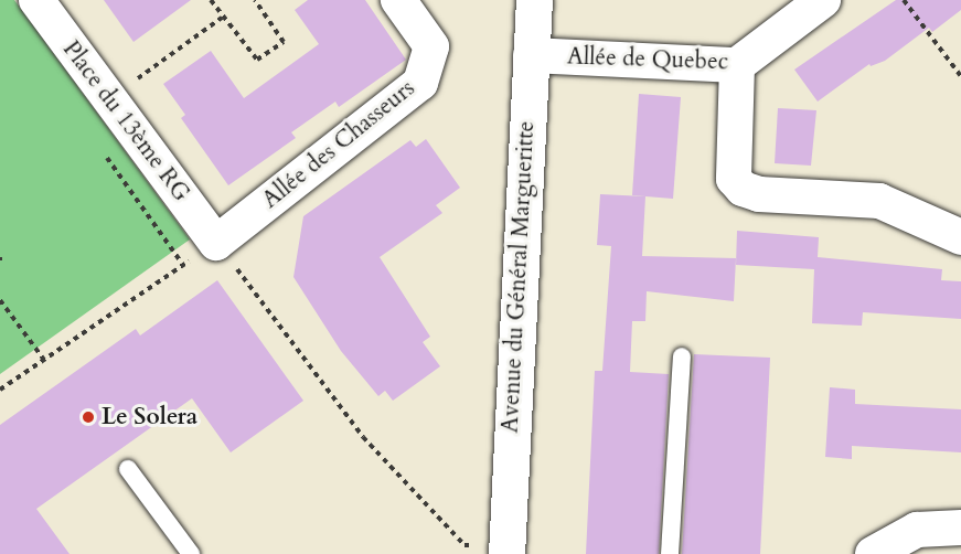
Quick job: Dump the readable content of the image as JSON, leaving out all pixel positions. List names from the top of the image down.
{
  "streets": {
    "street": [
      "Allée de Quebec",
      "Place du 13ème RG",
      "Allée des Chasseurs",
      "Avenue du Général Margueritte"
    ]
  },
  "crossings": [
    ["Allée de Quebec", "Avenue du Général Margueritte"],
    ["Place du 13ème RG", "Allée des Chasseurs"]
  ],
  "places": ["Le Solera"]
}
